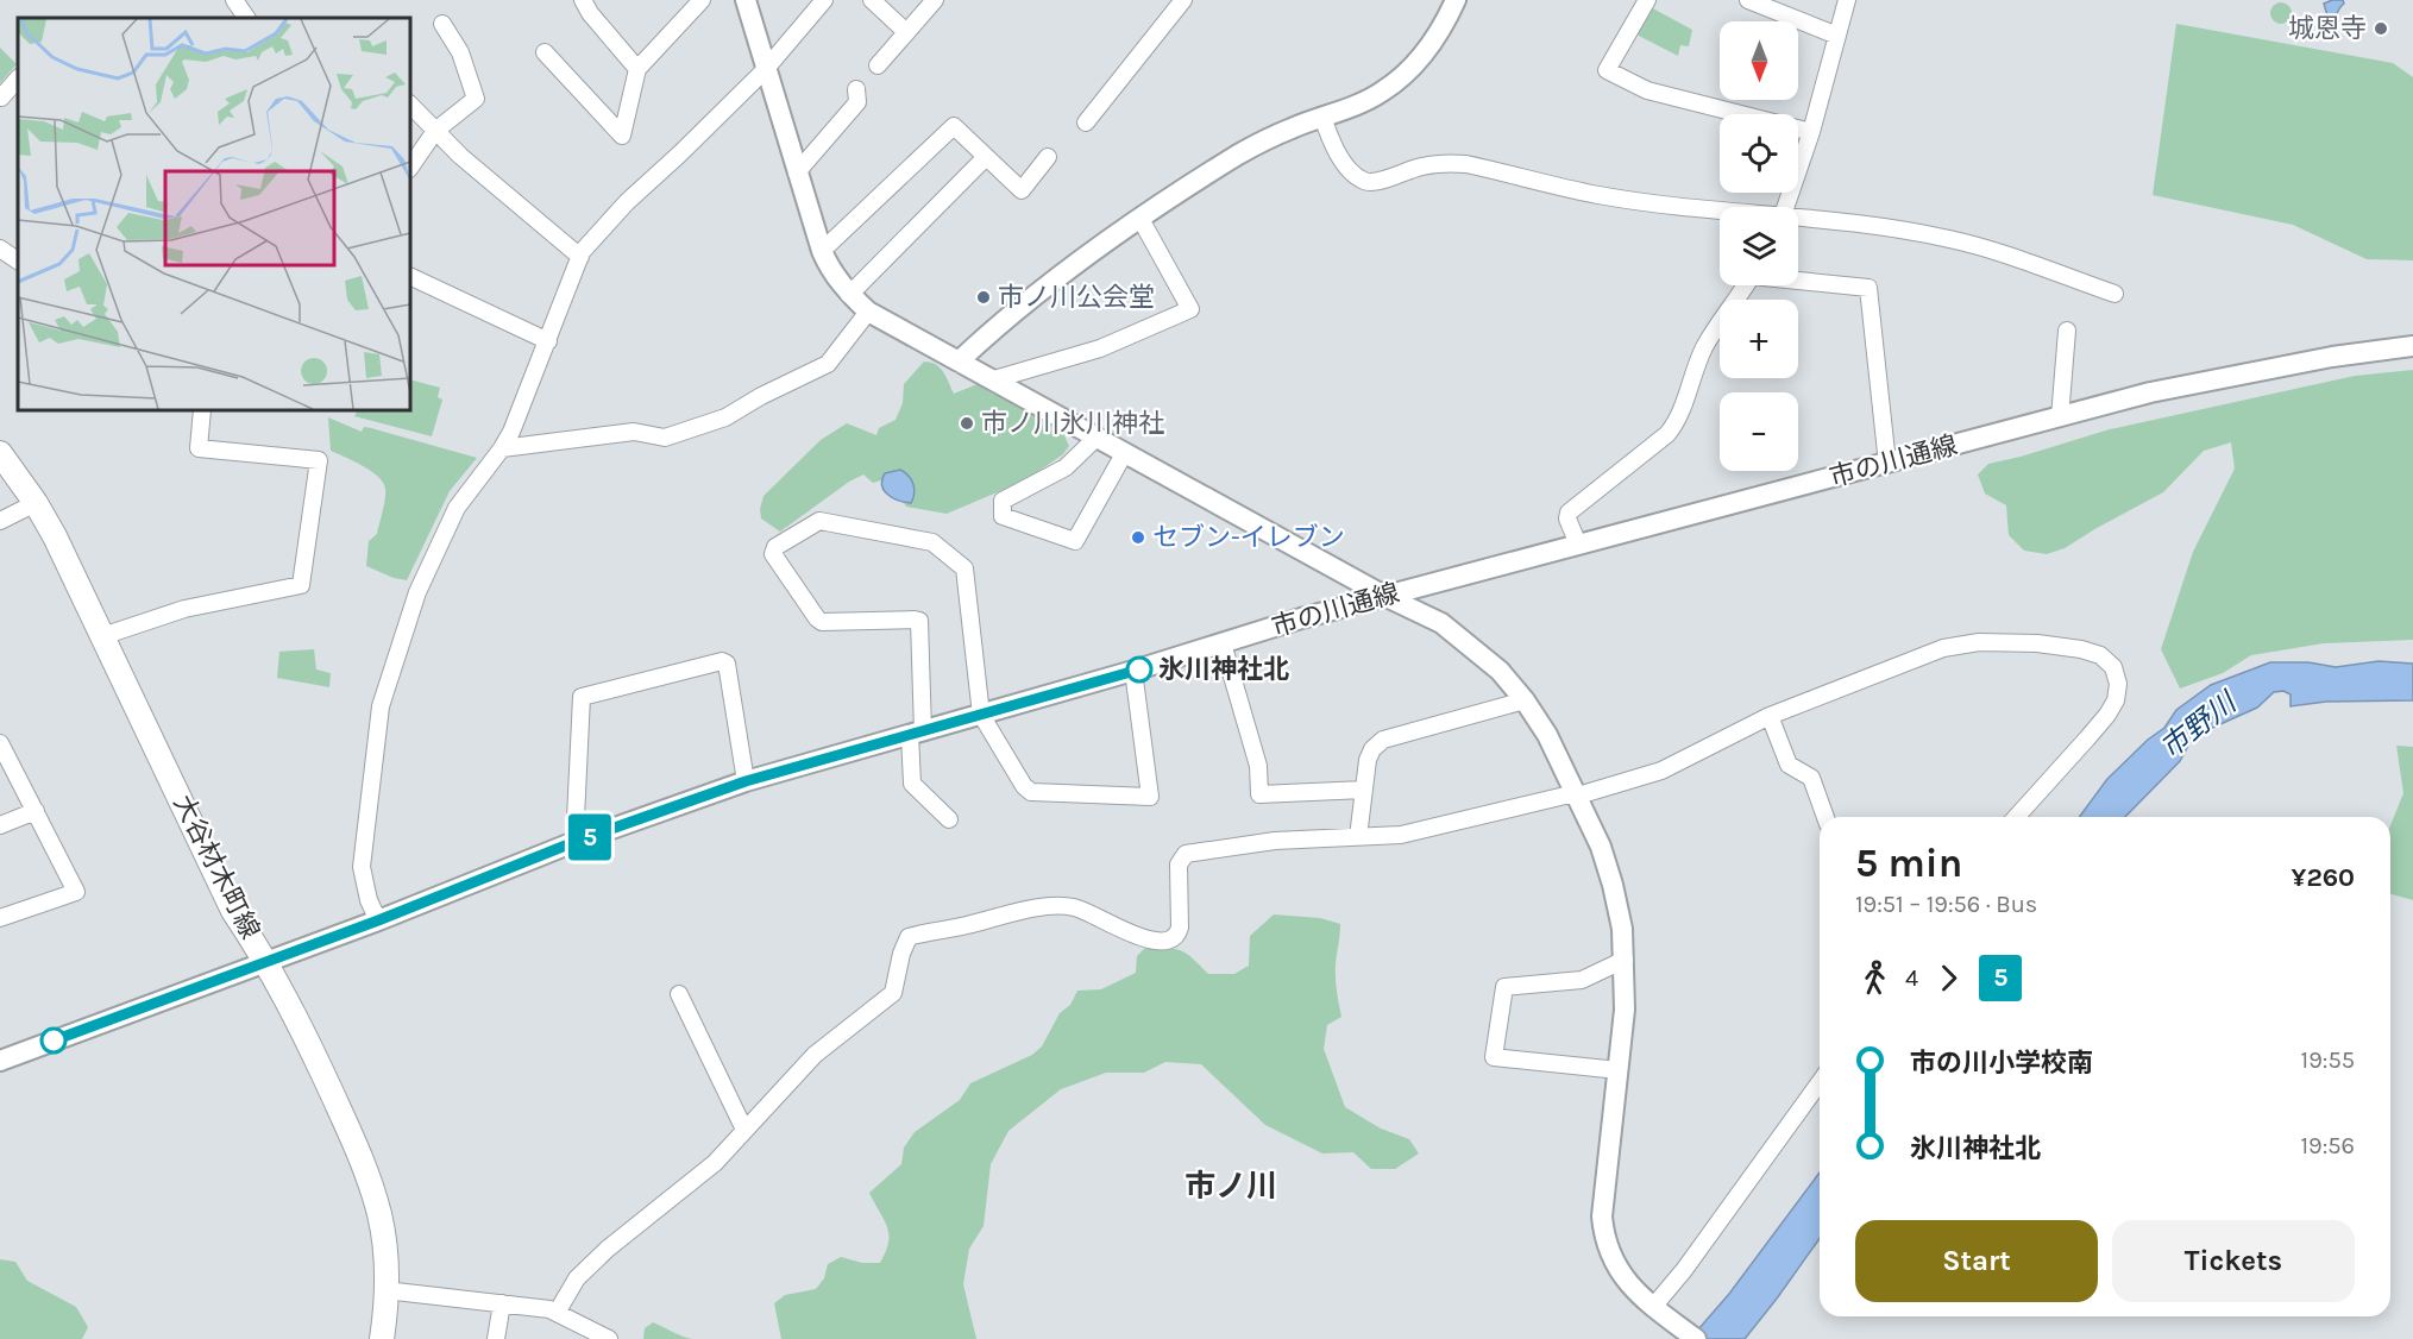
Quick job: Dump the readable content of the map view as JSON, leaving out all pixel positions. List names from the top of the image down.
{
  "streets": {
    "main road": ["大谷材木町線"],
    "street": ["市の川通線"]
  },
  "crossings": [
    ["市の川通線", "大谷材木町線"]
  ],
  "districts": ["市ノ川"],
  "water": ["市野川"],
  "places": [
    "城恩寺",
    "市ノ川公会堂",
    "市ノ川氷川神社",
    "セブン-イレブン",
    "氷川神社北"
  ],
  "lines": ["bus line 5"],
  "north": "bottom",
  "page": {
    "on_map": "5",
    "map_buttons": ["+", "−"],
    "heading": ["5 min", "19:51 – 19:56 · Bus", "¥260"],
    "legs": ["4", "5"],
    "list": [
      {
        "name": "市の川小学校南",
        "value": "19:55"
      },
      {
        "name": "氷川神社北",
        "value": "19:56"
      }
    ],
    "buttons": ["Start", "Tickets"]
  }
}
